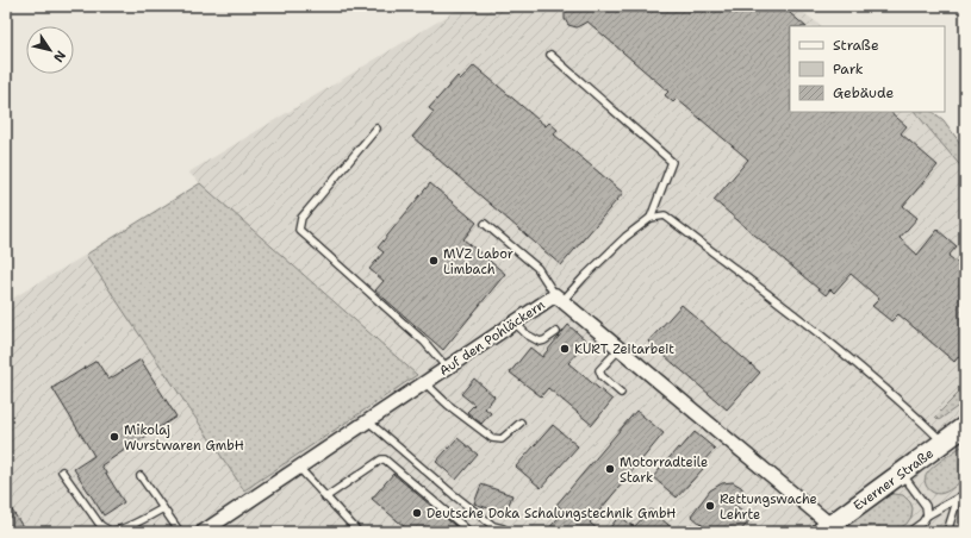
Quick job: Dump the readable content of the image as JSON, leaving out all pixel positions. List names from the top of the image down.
{
  "streets": {
    "street": ["Auf den Pohläckern", "Everner Straße"]
  },
  "crossings": [
    ["Auf den Pohläckern", "Everner Straße"]
  ],
  "places": [
    "MVZ Labor Limbach",
    "KURT Zeitarbeit",
    "Mikolaj Wurstwaren GmbH",
    "Motorradteile Stark",
    "Rettungswache Lehrte",
    "Deutsche Doka Schalungstechnik GmbH"
  ],
  "legend": ["Straße", "Park", "Gebäude"],
  "north": "bottom right"
}
